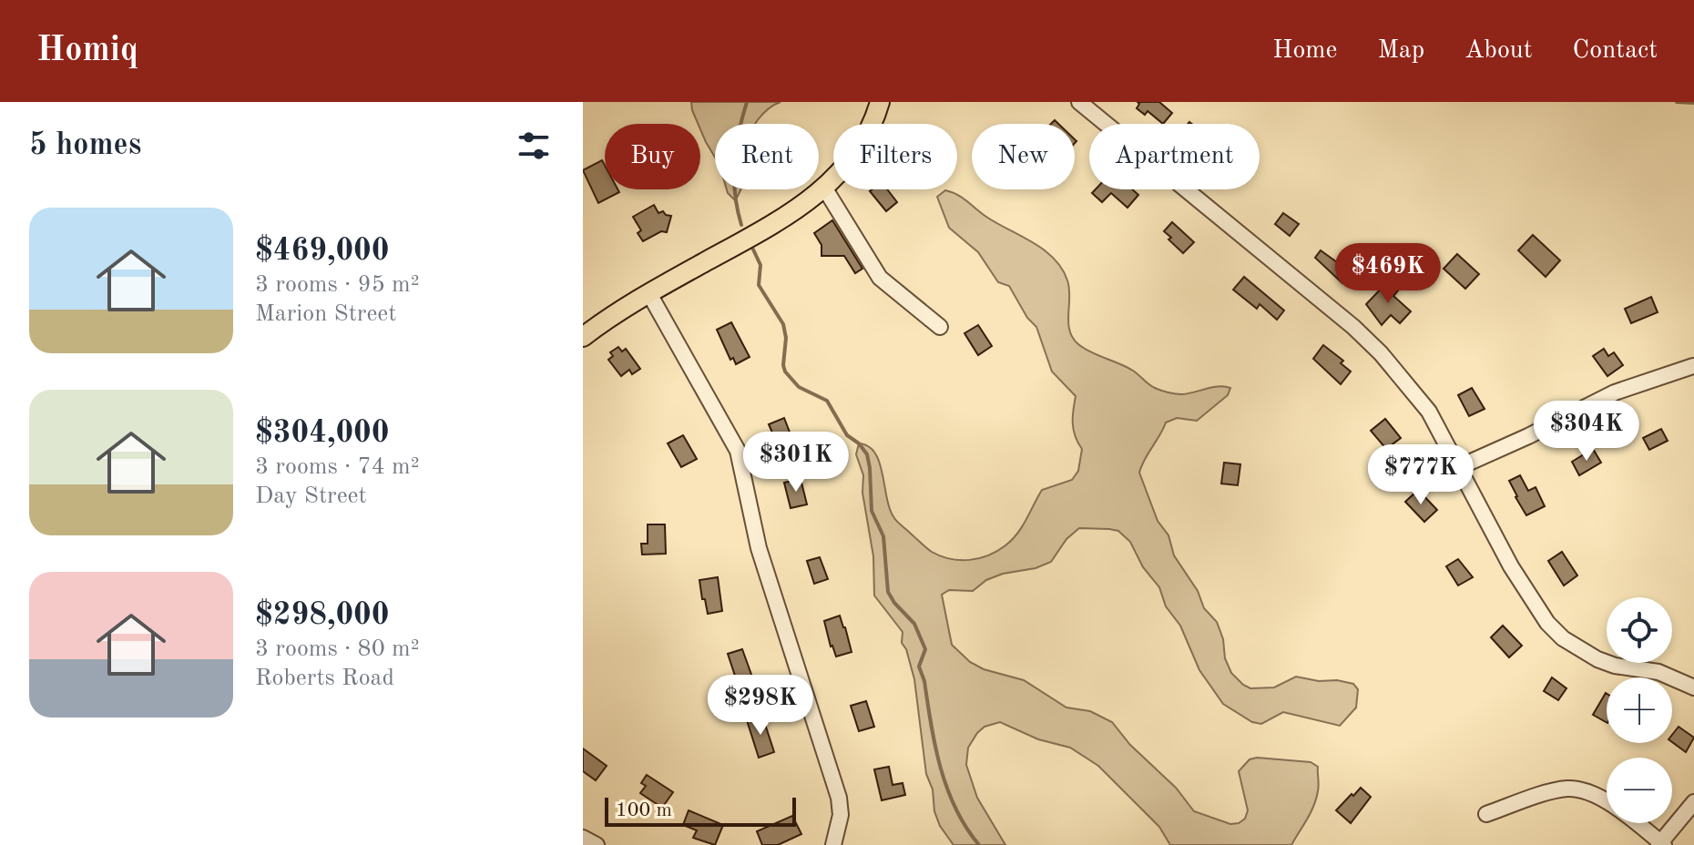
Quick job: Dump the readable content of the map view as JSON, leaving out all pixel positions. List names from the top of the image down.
{
  "scale_bar": "100 m",
  "page": {
    "header": "Homiq",
    "nav": [
      "Home",
      "Map",
      "About",
      "Contact"
    ],
    "heading": "5 homes",
    "chip": [
      "Buy",
      "Rent",
      "Filters",
      "New",
      "Apartment"
    ],
    "list": [
      {
        "name": "$469,000",
        "note": "3 rooms · 95 m² · Marion Street"
      },
      {
        "name": "$304,000",
        "note": "3 rooms · 74 m² · Day Street"
      },
      {
        "name": "$298,000",
        "note": "3 rooms · 80 m² · Roberts Road"
      }
    ],
    "price": [
      "$469K",
      "$304K",
      "$301K",
      "$777K",
      "$298K"
    ],
    "map_buttons": ["+", "−"],
    "scale": "100 m"
  }
}
